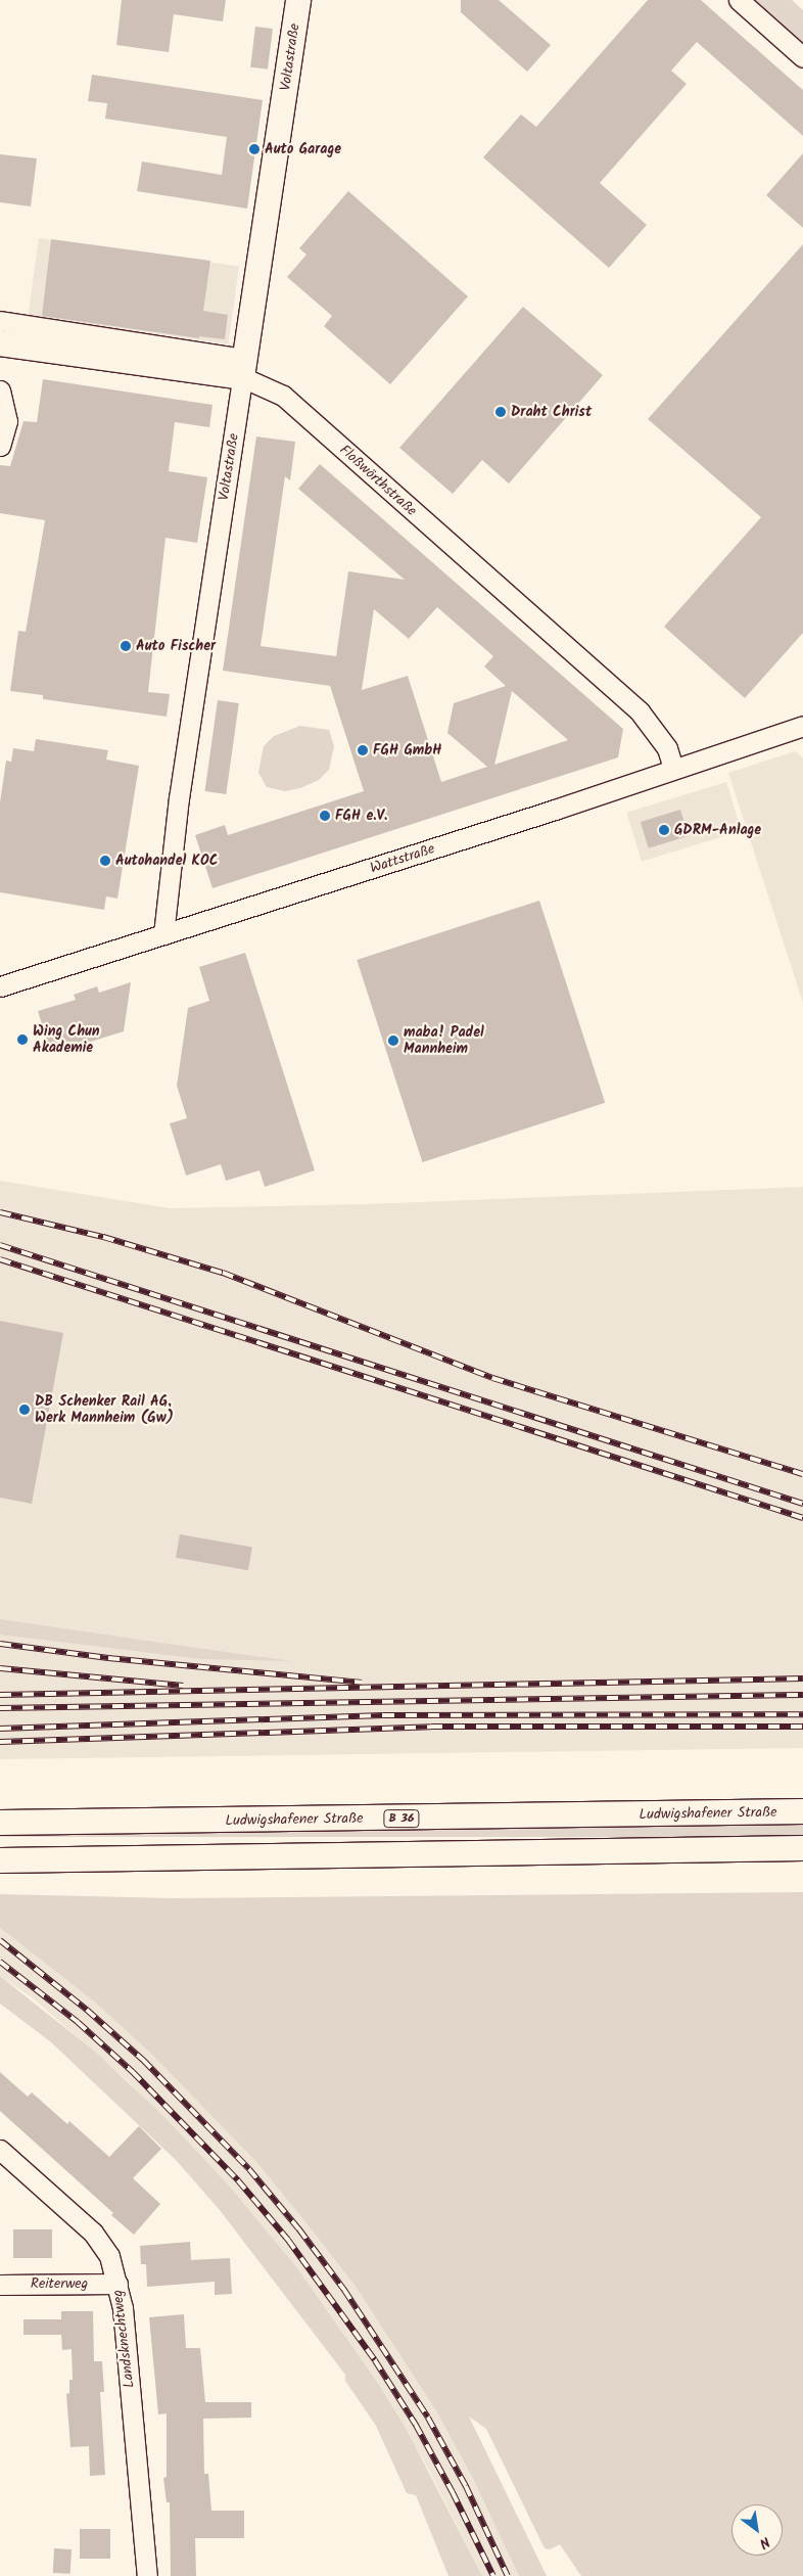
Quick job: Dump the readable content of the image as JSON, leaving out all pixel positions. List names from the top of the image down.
{
  "streets": {
    "main road": [
      "Voltastraße",
      "Floßwörthstraße",
      "Ludwigshafener Straße",
      "B 36"
    ],
    "street": ["Wattstraße", "Reiterweg", "Landsknechtweg"]
  },
  "crossings": [
    ["Voltastraße", "Floßwörthstraße"],
    ["Voltastraße", "Wattstraße"],
    ["Floßwörthstraße", "Wattstraße"],
    ["Reiterweg", "Landsknechtweg"]
  ],
  "places": [
    "Auto Garage",
    "Draht Christ",
    "Auto Fischer",
    "FGH GmbH",
    "FGH e.V.",
    "GDRM-Anlage",
    "Autohandel KOC",
    "Wing Chun Akademie",
    "maba! Padel Mannheim",
    "DB Schenker Rail AG, Werk Mannheim (Gw)"
  ],
  "north": "bottom right"
}
